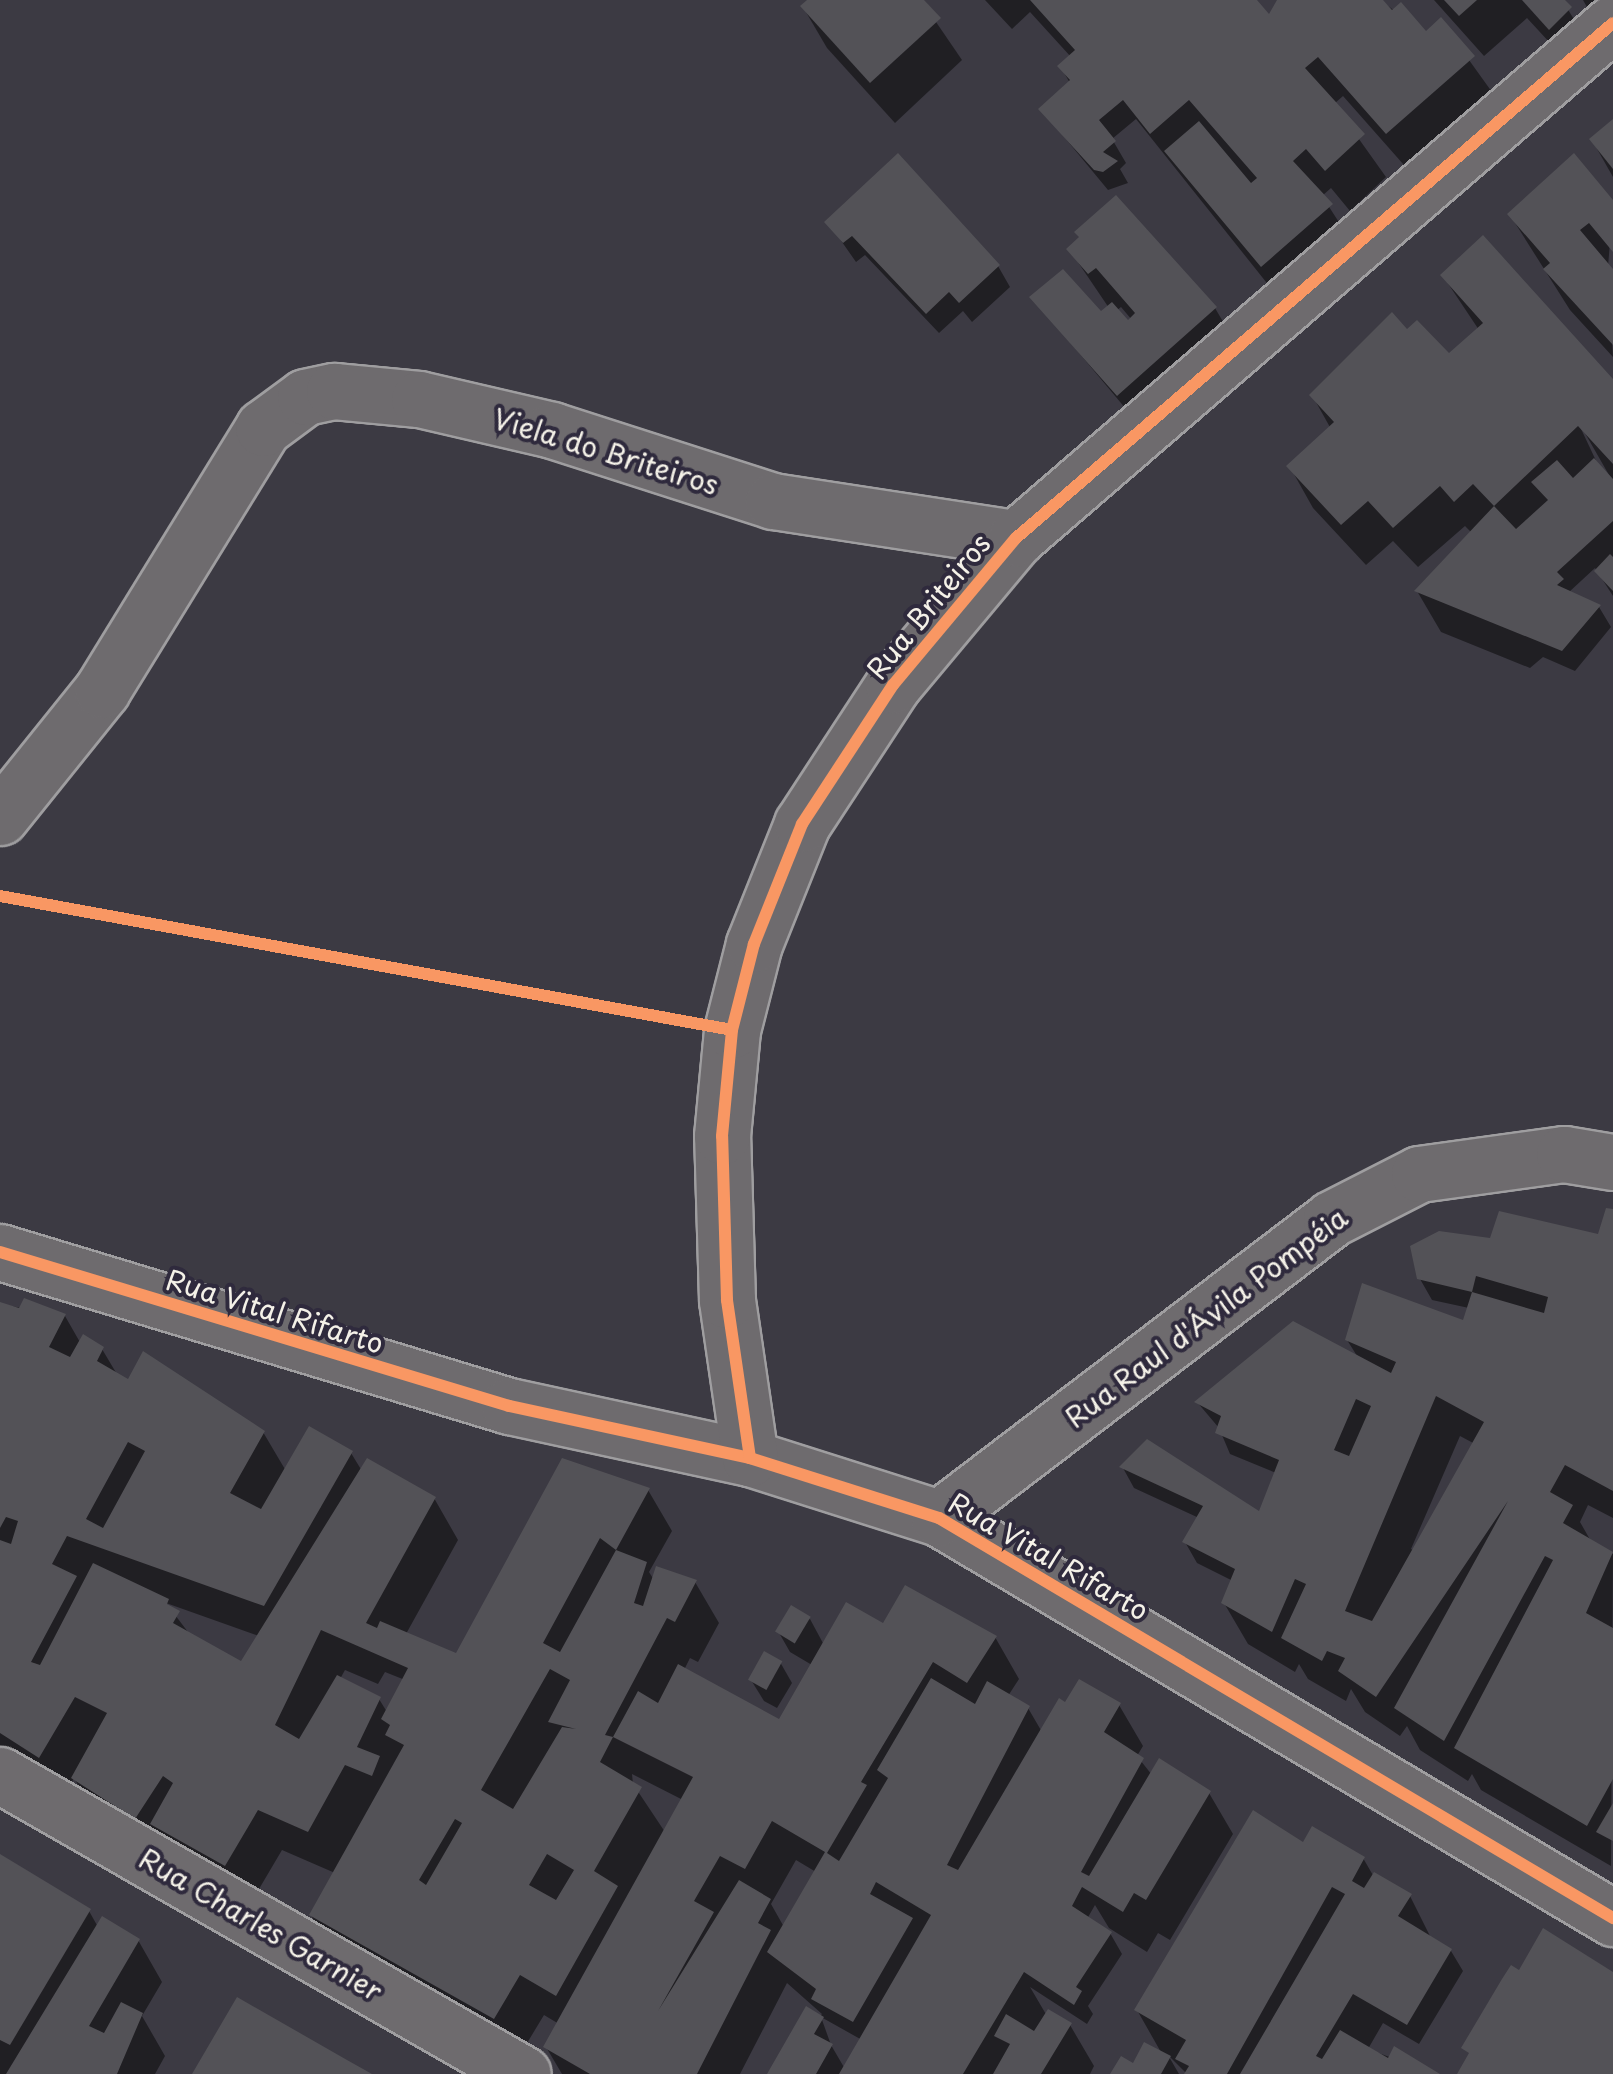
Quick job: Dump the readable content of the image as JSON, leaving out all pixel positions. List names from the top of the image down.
{
  "streets": {
    "street": [
      "Viela do Briteiros",
      "Rua Briteiros",
      "Rua Vital Rifarto",
      "Rua Raul d'Ávila Pompéia",
      "Rua Charles Garnier"
    ]
  },
  "crossings": [
    ["Viela do Briteiros", "Rua Briteiros"],
    ["Rua Briteiros", "Rua Vital Rifarto"],
    ["Rua Vital Rifarto", "Rua Raul d'Ávila Pompéia"]
  ]
}
